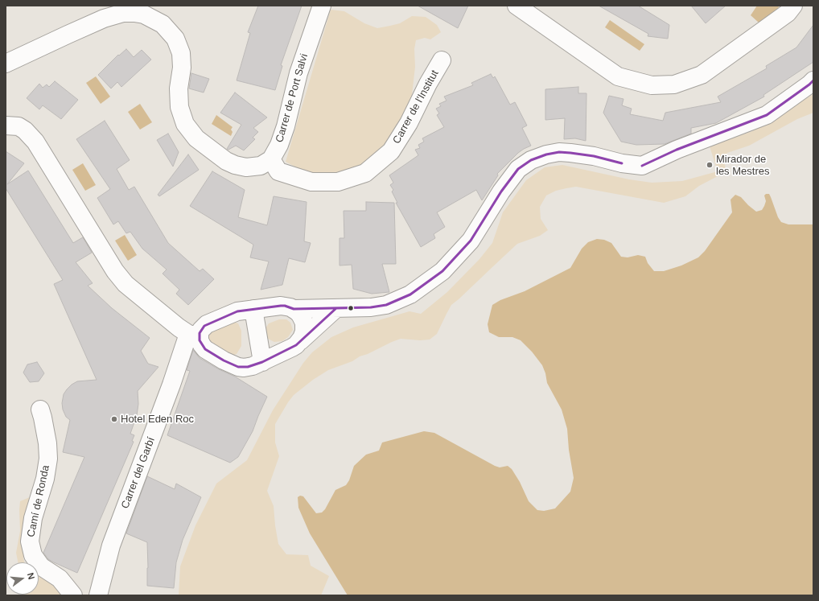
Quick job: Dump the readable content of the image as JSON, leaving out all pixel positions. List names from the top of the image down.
{
  "streets": {
    "street": [
      "Carrer de Port Salvi",
      "Carrer de l'Institut",
      "Carrer del Garbí",
      "Camí de Ronda"
    ]
  },
  "crossings": [
    ["Carrer de Port Salvi", "Carrer de l'Institut"]
  ],
  "places": ["Mirador de les Mestres", "Hotel Eden Roc"],
  "north": "right"
}
